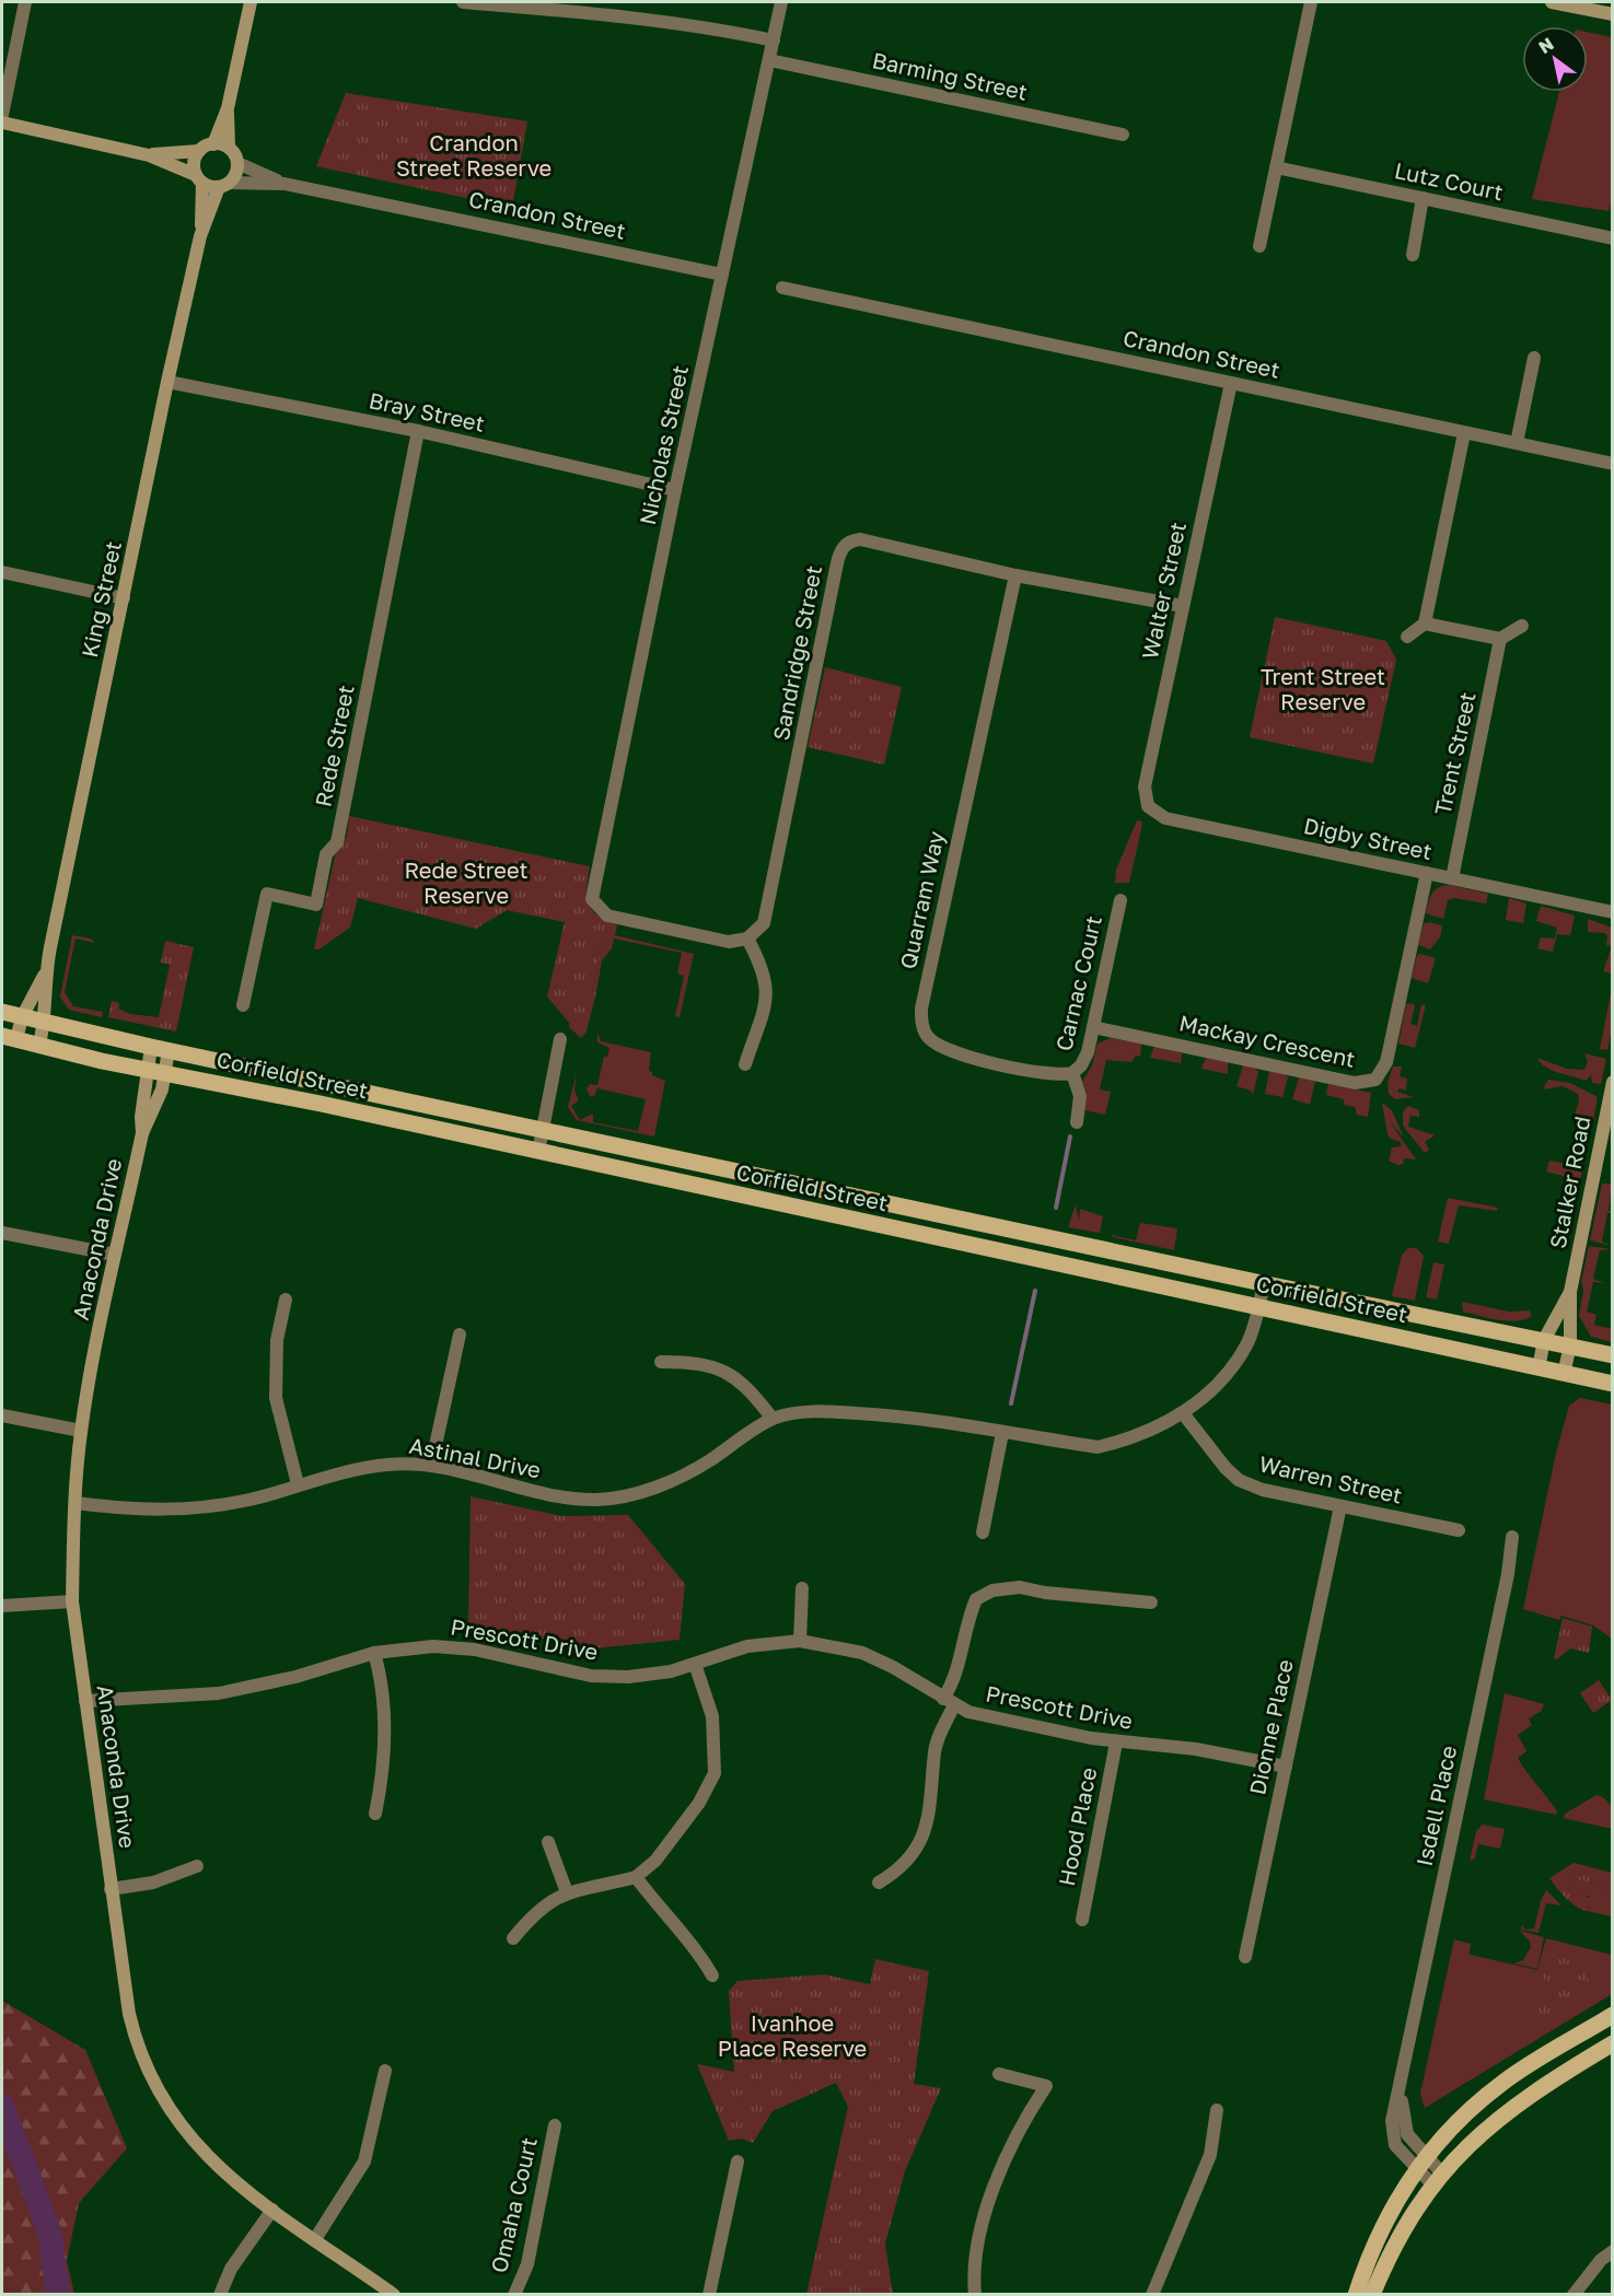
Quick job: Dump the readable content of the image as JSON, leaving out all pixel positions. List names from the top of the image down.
{
  "streets": {
    "main road": [
      "King Street",
      "Corfield Street",
      "Stalker Road",
      "Anaconda Drive"
    ],
    "street": [
      "Barming Street",
      "Lutz Court",
      "Crandon Street",
      "Bray Street",
      "Nicholas Street",
      "Walter Street",
      "Sandridge Street",
      "Rede Street",
      "Trent Street",
      "Digby Street",
      "Quarram Way",
      "Carnac Court",
      "Mackay Crescent",
      "Astinal Drive",
      "Warren Street",
      "Prescott Drive",
      "Dionne Place",
      "Isdell Place",
      "Hood Place",
      "Omaha Court"
    ]
  },
  "crossings": [
    ["Barming Street", "Nicholas Street"],
    ["Crandon Street", "Nicholas Street"],
    ["Crandon Street", "Walter Street"],
    ["Crandon Street", "King Street"],
    ["Bray Street", "Nicholas Street"],
    ["Bray Street", "King Street"],
    ["Bray Street", "Rede Street"],
    ["Nicholas Street", "Sandridge Street"],
    ["Walter Street", "Sandridge Street"],
    ["Walter Street", "Digby Street"],
    ["King Street", "Corfield Street"],
    ["Sandridge Street", "Quarram Way"],
    ["Trent Street", "Digby Street"],
    ["Digby Street", "Mackay Crescent"],
    ["Quarram Way", "Carnac Court"],
    ["Carnac Court", "Mackay Crescent"],
    ["Corfield Street", "Stalker Road"],
    ["Corfield Street", "Anaconda Drive"],
    ["Corfield Street", "Astinal Drive"],
    ["Anaconda Drive", "Astinal Drive"],
    ["Anaconda Drive", "Prescott Drive"],
    ["Astinal Drive", "Warren Street"],
    ["Warren Street", "Dionne Place"],
    ["Prescott Drive", "Dionne Place"],
    ["Prescott Drive", "Hood Place"]
  ],
  "parks": [
    "Crandon Street Reserve",
    "Trent Street Reserve",
    "Rede Street Reserve",
    "Ivanhoe Place Reserve"
  ],
  "north": "top left"
}
